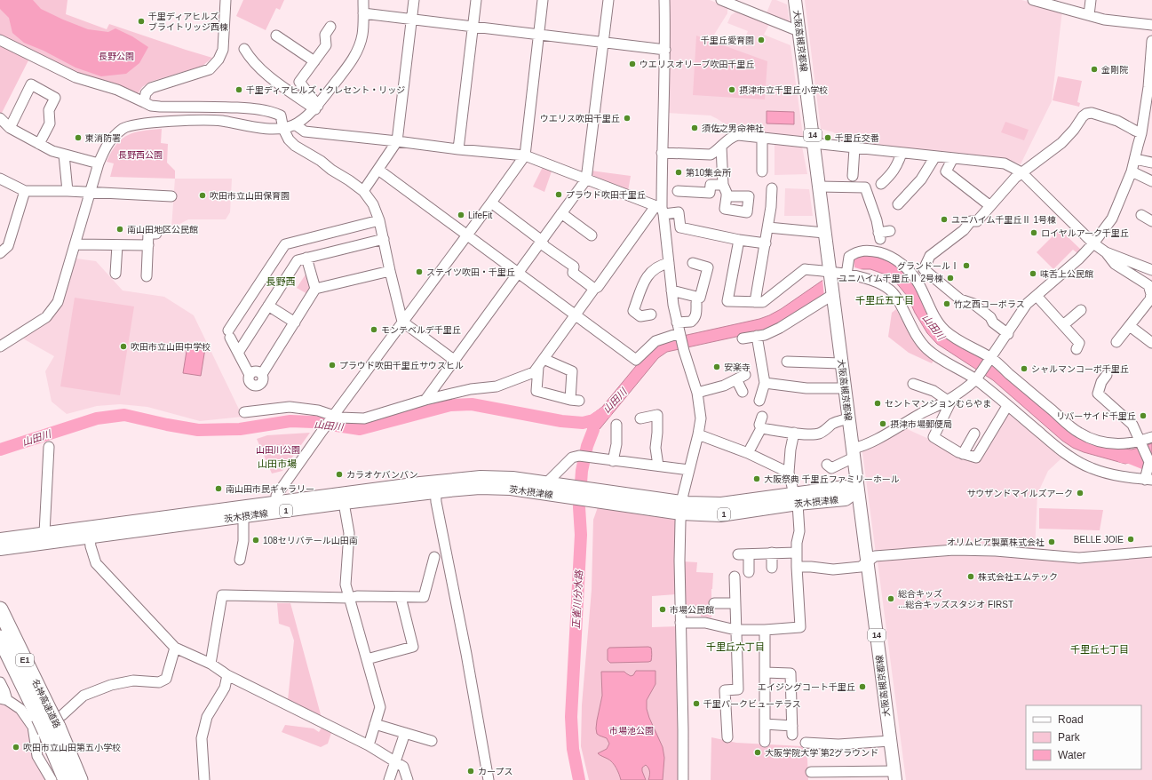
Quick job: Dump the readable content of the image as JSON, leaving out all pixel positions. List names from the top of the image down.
{
  "streets": {
    "highway": ["E1", "名神高速道路"],
    "main road": [
      "大阪高槻京都線",
      "14",
      "茨木摂津線",
      "1"
    ]
  },
  "crossings": [
    ["大阪高槻京都線", "茨木摂津線"]
  ],
  "districts": [
    "長野西",
    "千里丘五丁目",
    "山田市場",
    "千里丘六丁目",
    "千里丘七丁目"
  ],
  "water": ["山田川", "正雀川分水路"],
  "parks": [
    "長野公園",
    "長野西公園",
    "山田川公園",
    "市場池公園"
  ],
  "places": [
    "千里ディアヒルズ ブライトリッジ西棟",
    "千里丘愛育園",
    "ウエリスオリーブ吹田千里丘",
    "金剛院",
    "千里ディアヒルズ・クレセント・リッジ",
    "摂津市立千里丘小学校",
    "ウエリス吹田千里丘",
    "須佐之男命神社",
    "東消防署",
    "千里丘交番",
    "第10集会所",
    "プラウド吹田千里丘",
    "吹田市立山田保育園",
    "LifeFit",
    "ユニハイム千里丘Ⅱ 1号棟",
    "南山田地区公民館",
    "ロイヤルアーク千里丘",
    "グランドールⅠ",
    "ステイツ吹田・千里丘",
    "味舌上公民館",
    "ユニハイム千里丘Ⅱ 2号棟",
    "竹之西コーポラス",
    "モンテベルデ千里丘",
    "吹田市立山田中学校",
    "プラウド吹田千里丘サウスヒル",
    "安楽寺",
    "シャルマンコーポ千里丘",
    "セントマンションむらやま",
    "リバーサイド千里丘",
    "摂津市場郵便局",
    "カラオケバンバン",
    "大阪祭典 千里丘ファミリーホール",
    "南山田市民ギャラリー",
    "サウザンドマイルズアーク",
    "BELLE JOIE",
    "108セリバテール山田南",
    "オリムピア製菓株式会社",
    "株式会社エムテック",
    "総合キッズ ...総合キッズスタジオ FIRST",
    "市場公民館",
    "エイジングコート千里丘",
    "千里パークビューテラス",
    "吹田市立山田第五小学校",
    "大阪学院大学 第2グラウンド",
    "カープス"
  ],
  "legend": ["Road", "Park", "Water"]
}
